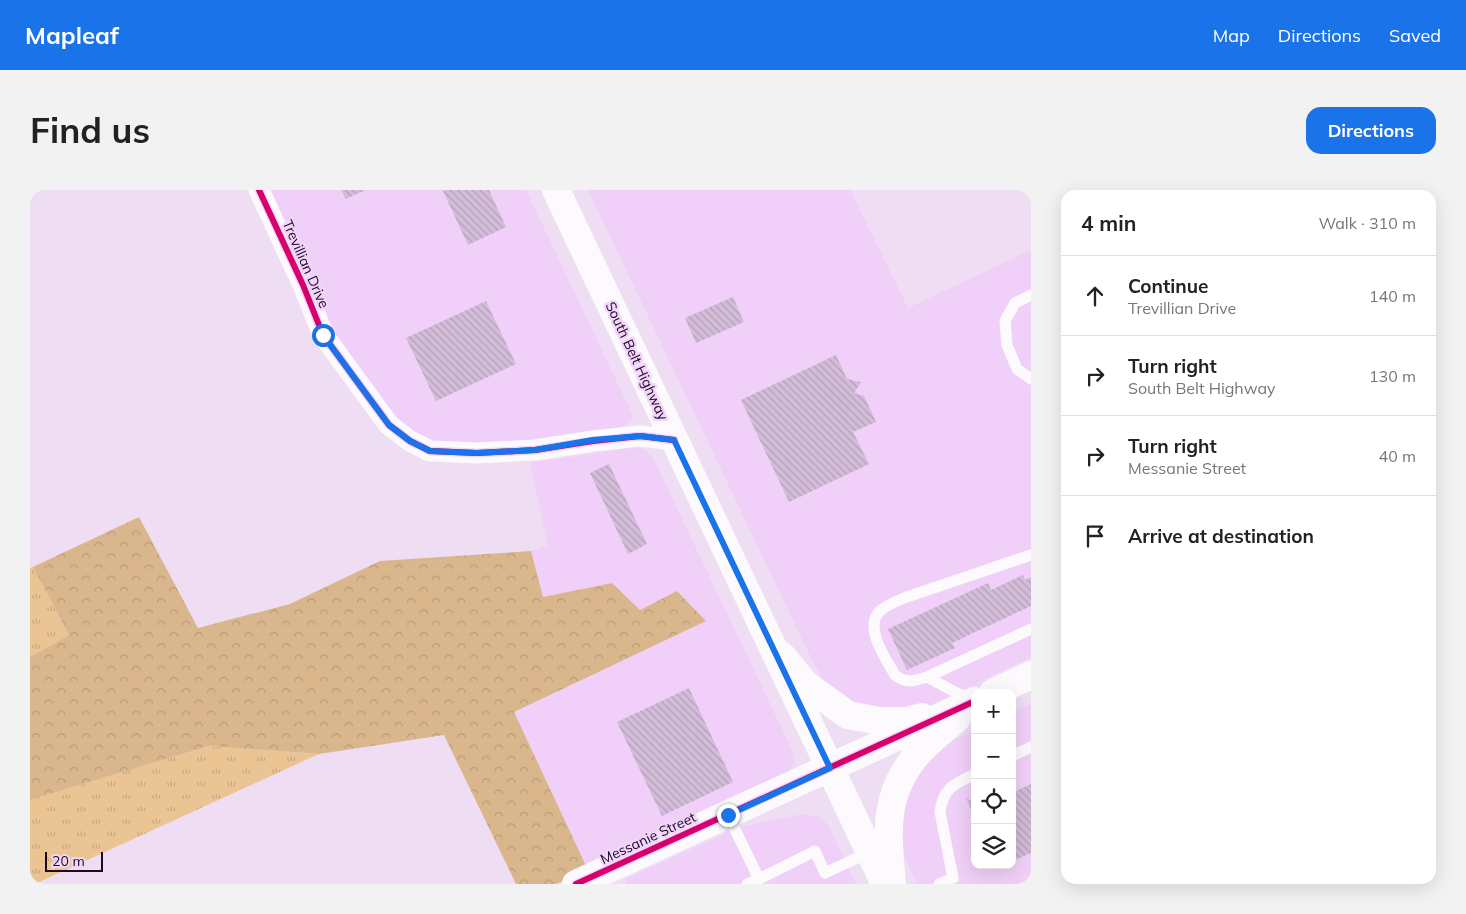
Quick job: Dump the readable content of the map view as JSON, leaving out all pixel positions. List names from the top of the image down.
{
  "streets": {
    "street": ["Trevillian Drive", "South Belt Highway", "Messanie Street"]
  },
  "crossings": [
    ["Trevillian Drive", "South Belt Highway"],
    ["South Belt Highway", "Messanie Street"]
  ],
  "scale_bar": "20 m",
  "page": {
    "header": "Mapleaf",
    "nav": ["Map", "Directions", "Saved"],
    "buttons": "Directions",
    "title": "Find us",
    "heading": ["4 min", "Walk · 310 m"],
    "list": [
      ["Continue", "Trevillian Drive", "140 m"],
      ["Turn right", "South Belt Highway", "130 m"],
      ["Turn right", "Messanie Street", "40 m"],
      "Arrive at destination"
    ],
    "map_buttons": ["+", "−"],
    "scale": "20 m"
  }
}
